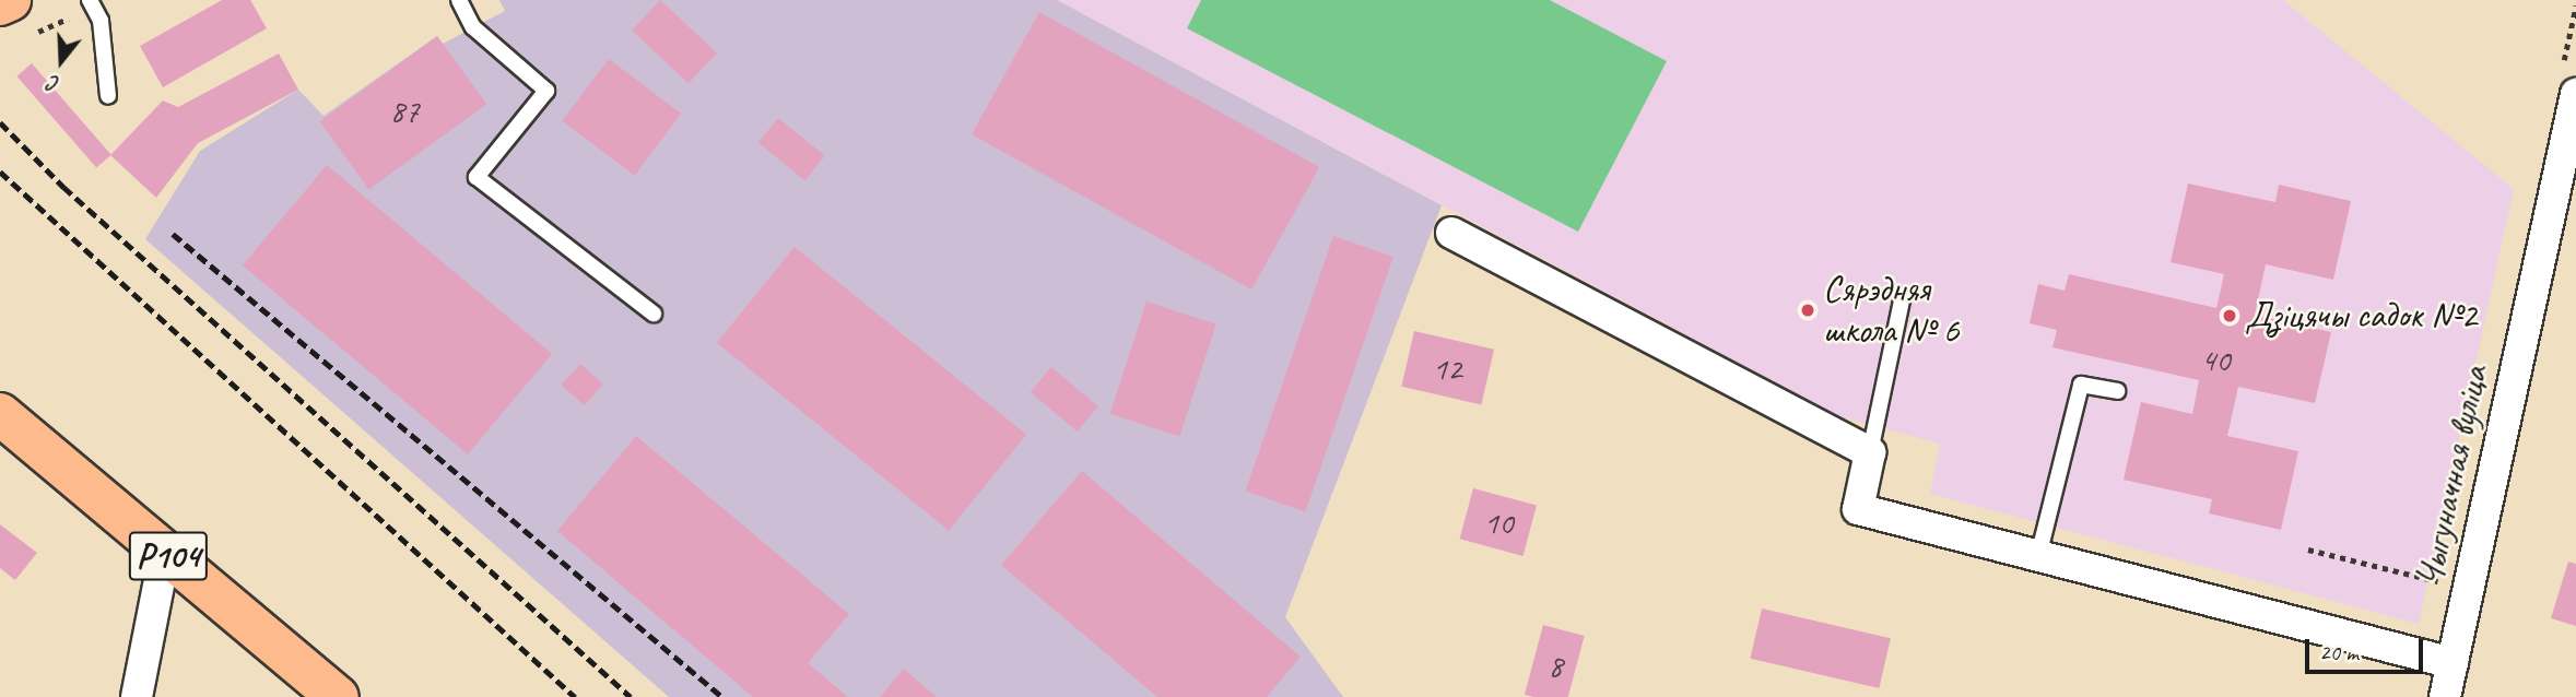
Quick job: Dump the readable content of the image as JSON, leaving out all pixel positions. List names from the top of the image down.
{
  "streets": {
    "main road": ["Р104"],
    "street": ["Чыгуначная вуліца"]
  },
  "places": ["Сярэдняя школа № 6", "Дзіцячы садок №2"],
  "house_numbers": [
    "87",
    "40",
    "12",
    "10",
    "8"
  ],
  "scale_bar": "20 m",
  "north": "bottom"
}
